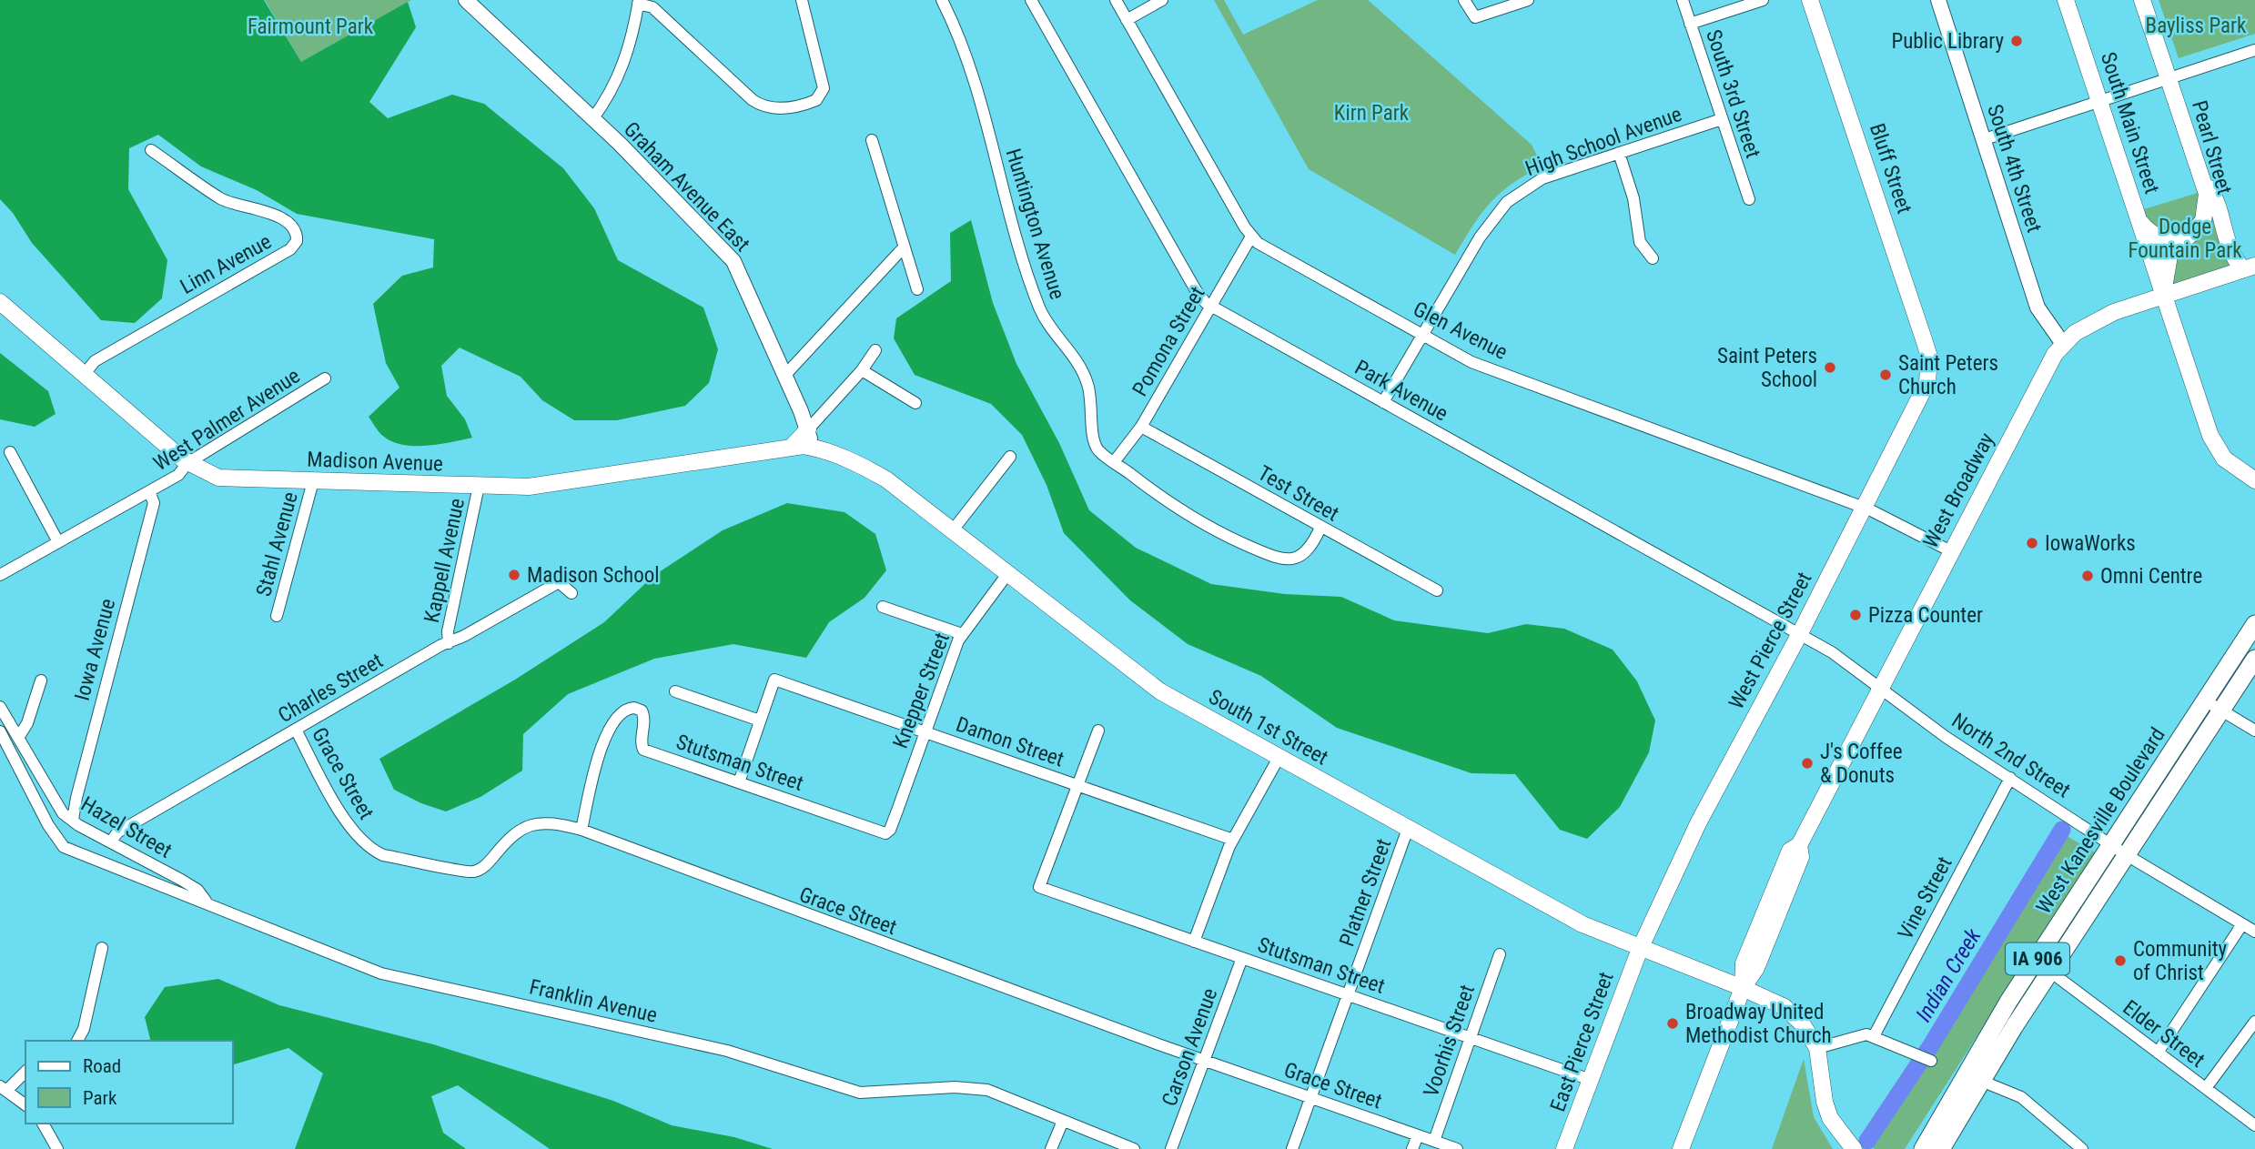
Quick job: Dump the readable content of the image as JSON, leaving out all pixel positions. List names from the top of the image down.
{
  "streets": {
    "main road": [
      "South Main Street",
      "Pearl Street",
      "Bluff Street",
      "Madison Avenue",
      "West Broadway",
      "West Pierce Street",
      "South 1st Street",
      "West Kanesville Boulevard",
      "IA 906",
      "East Pierce Street"
    ],
    "street": [
      "South 3rd Street",
      "High School Avenue",
      "South 4th Street",
      "Graham Avenue East",
      "Huntington Avenue",
      "Linn Avenue",
      "Glen Avenue",
      "Pomona Street",
      "Park Avenue",
      "West Palmer Avenue",
      "Test Street",
      "Stahl Avenue",
      "Kappell Avenue",
      "Iowa Avenue",
      "Charles Street",
      "Knepper Street",
      "Damon Street",
      "North 2nd Street",
      "Stutsman Street",
      "Grace Street",
      "Hazel Street",
      "Platner Street",
      "Vine Street",
      "Franklin Avenue",
      "Elder Street",
      "Voorhis Street",
      "Carson Avenue"
    ]
  },
  "crossings": [
    ["South 3rd Street", "High School Avenue"],
    ["South Main Street", "Pearl Street"],
    ["South Main Street", "West Broadway"],
    ["High School Avenue", "Glen Avenue"],
    ["High School Avenue", "Park Avenue"],
    ["Pearl Street", "West Broadway"],
    ["Bluff Street", "West Pierce Street"],
    ["South 4th Street", "West Broadway"],
    ["Graham Avenue East", "Madison Avenue"],
    ["Graham Avenue East", "South 1st Street"],
    ["Huntington Avenue", "Pomona Street"],
    ["Huntington Avenue", "Test Street"],
    ["Linn Avenue", "Madison Avenue"],
    ["Glen Avenue", "Pomona Street"],
    ["Glen Avenue", "West Broadway"],
    ["Glen Avenue", "West Pierce Street"],
    ["Pomona Street", "Park Avenue"],
    ["Pomona Street", "Test Street"],
    ["Park Avenue", "West Broadway"],
    ["Park Avenue", "West Pierce Street"],
    ["Park Avenue", "North 2nd Street"],
    ["West Palmer Avenue", "Madison Avenue"],
    ["West Palmer Avenue", "Iowa Avenue"],
    ["Madison Avenue", "Stahl Avenue"],
    ["Madison Avenue", "Kappell Avenue"],
    ["Madison Avenue", "South 1st Street"],
    ["West Broadway", "South 1st Street"],
    ["West Broadway", "North 2nd Street"],
    ["Kappell Avenue", "Charles Street"],
    ["West Pierce Street", "South 1st Street"],
    ["West Pierce Street", "East Pierce Street"],
    ["Iowa Avenue", "Hazel Street"],
    ["Charles Street", "Grace Street"],
    ["Charles Street", "Hazel Street"],
    ["Knepper Street", "South 1st Street"],
    ["Knepper Street", "Damon Street"],
    ["Knepper Street", "Stutsman Street"],
    ["South 1st Street", "Platner Street"],
    ["South 1st Street", "East Pierce Street"],
    ["Damon Street", "Stutsman Street"],
    ["North 2nd Street", "West Kanesville Boulevard"],
    ["North 2nd Street", "Vine Street"],
    ["Stutsman Street", "Grace Street"],
    ["Stutsman Street", "Platner Street"],
    ["Stutsman Street", "Voorhis Street"],
    ["Stutsman Street", "East Pierce Street"],
    ["Stutsman Street", "Carson Avenue"],
    ["Grace Street", "Platner Street"],
    ["Grace Street", "Voorhis Street"],
    ["Grace Street", "Carson Avenue"],
    ["West Kanesville Boulevard", "IA 906"],
    ["West Kanesville Boulevard", "Elder Street"],
    ["Hazel Street", "Franklin Avenue"]
  ],
  "water": ["Indian Creek"],
  "parks": [
    "Bayliss Park",
    "Fairmount Park",
    "Kirn Park",
    "Dodge Fountain Park"
  ],
  "places": [
    "Public Library",
    "Saint Peters School",
    "Saint Peters Church",
    "IowaWorks",
    "Madison School",
    "Omni Centre",
    "Pizza Counter",
    "J's Coffee & Donuts",
    "Community of Christ",
    "Broadway United Methodist Church"
  ],
  "legend": ["Road", "Park"]
}
